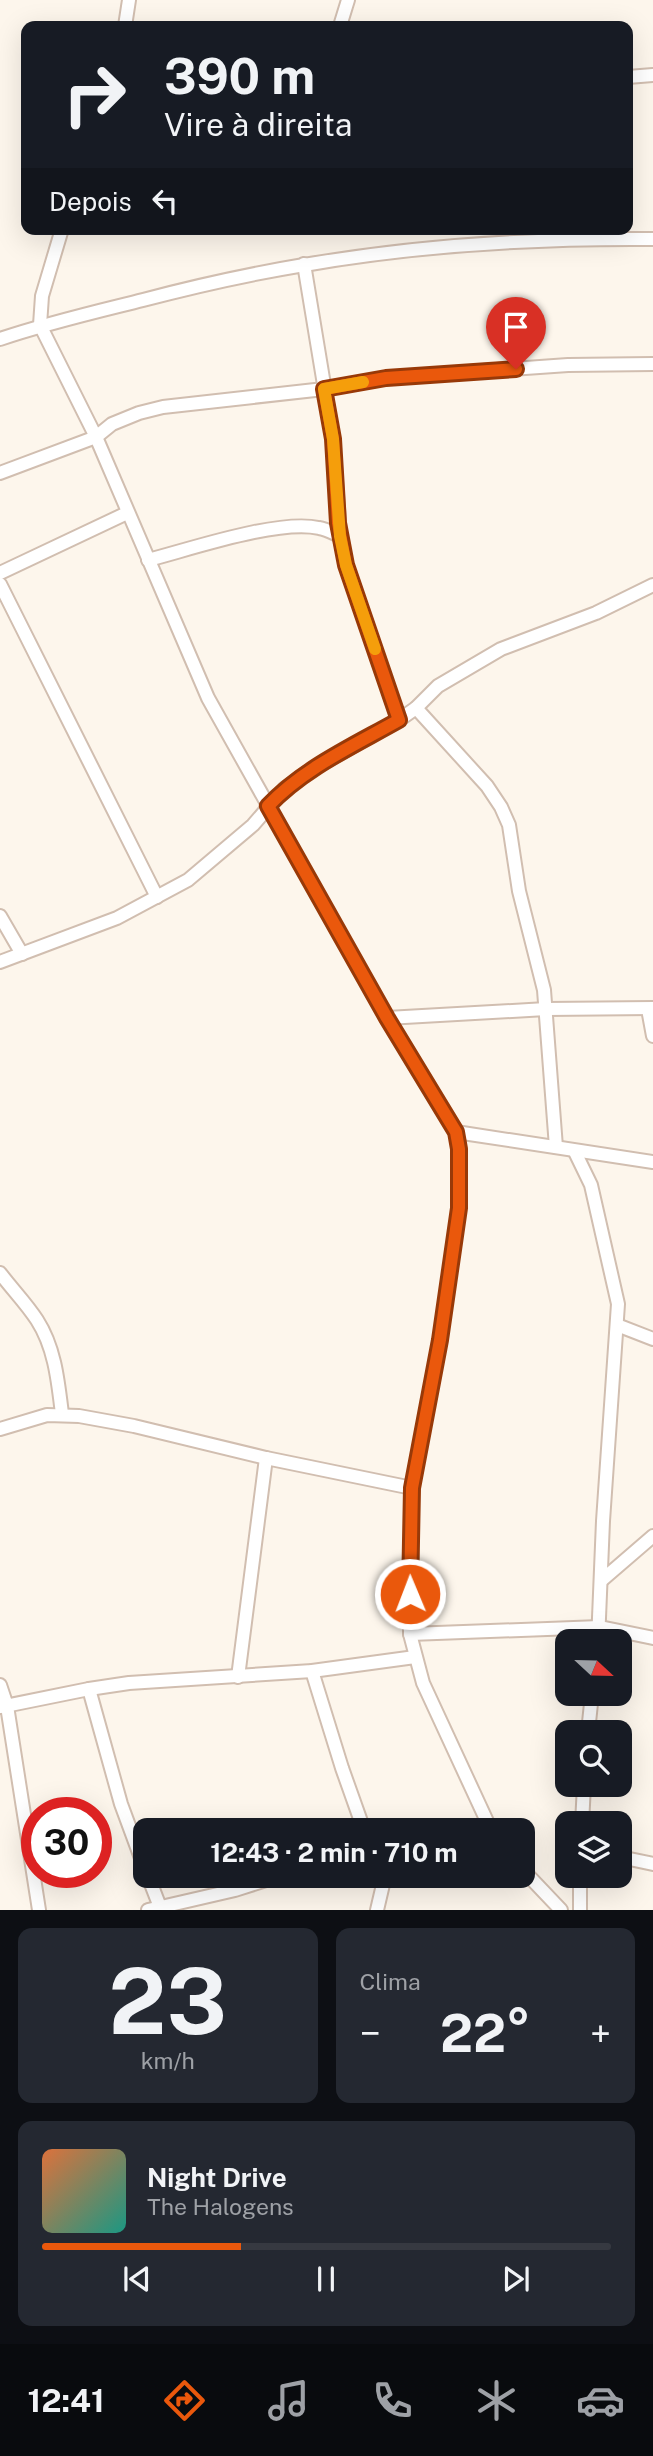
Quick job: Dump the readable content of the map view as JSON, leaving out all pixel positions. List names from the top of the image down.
{
  "north": "right",
  "page": {
    "turn": ["390 m", "Vire à direita"],
    "then": "Depois",
    "limit": "30",
    "trip": "12:43 · 2 min · 710 m",
    "tile": [
      ["23", "km/h"],
      "Clima"
    ],
    "heat": ["−", "22°", "+"],
    "song": ["Night Drive", "The Halogens"],
    "tabs": "12:41"
  }
}
